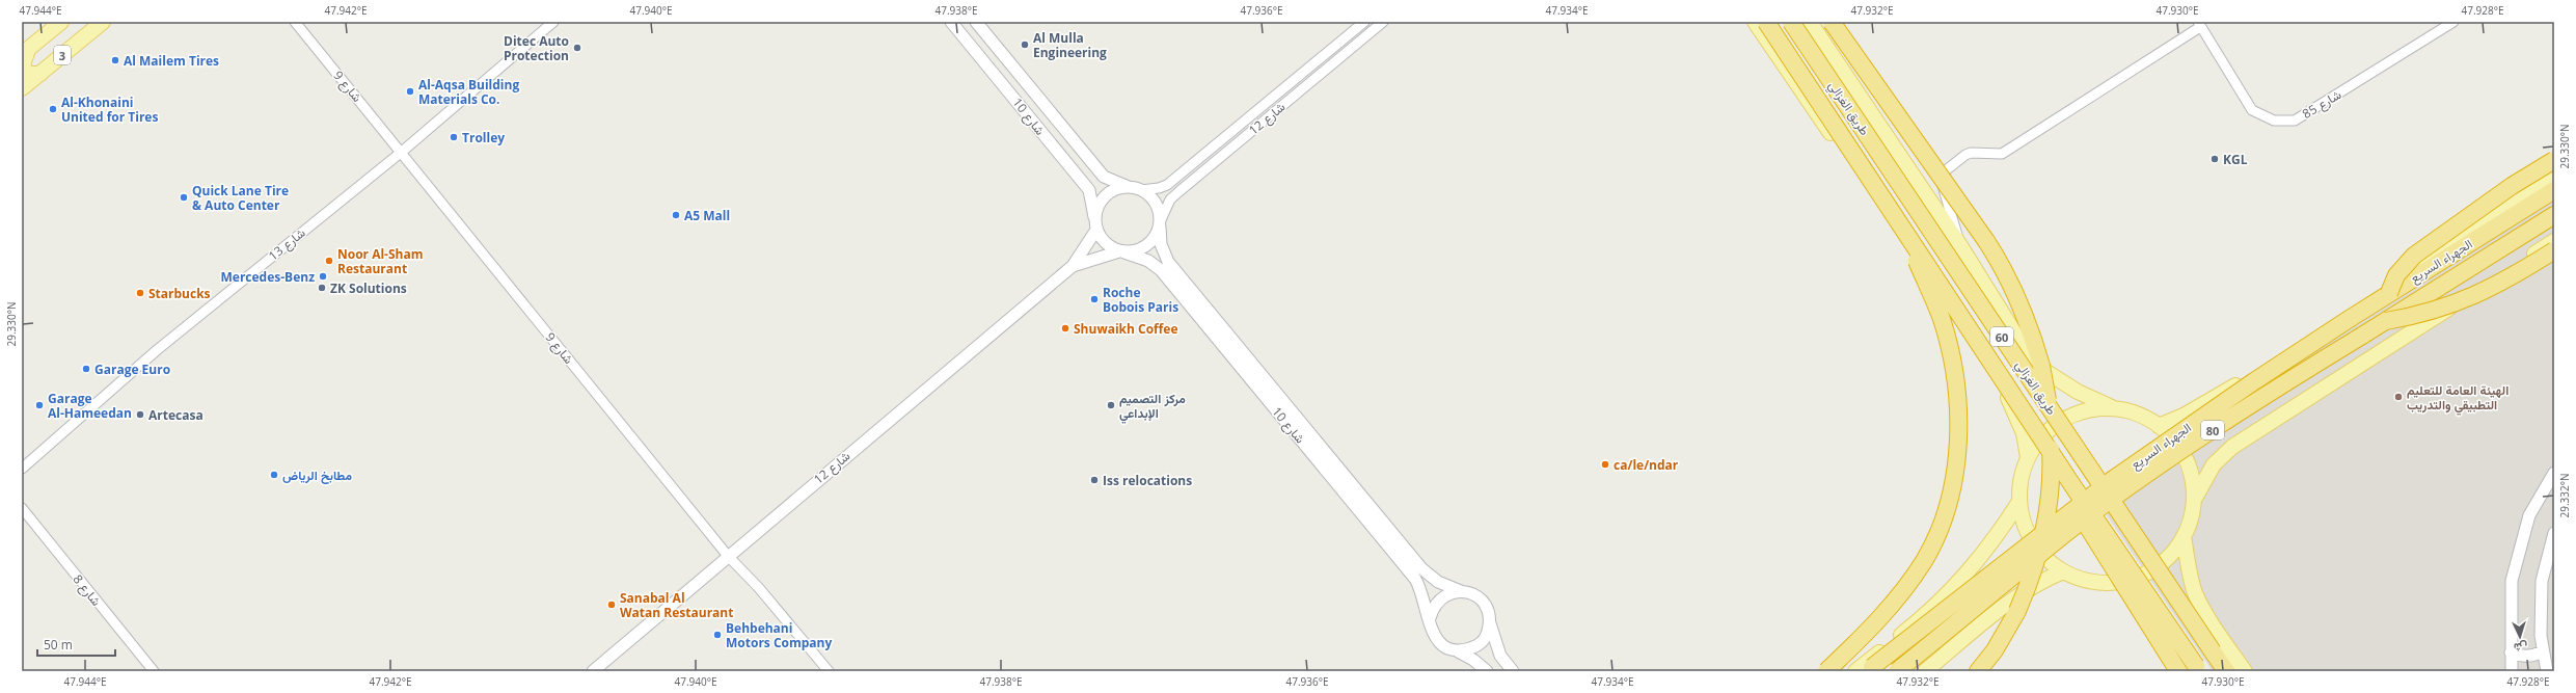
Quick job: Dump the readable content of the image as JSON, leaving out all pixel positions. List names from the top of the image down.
{
  "streets": {
    "highway": [
      "طريق الغزالي",
      "الجهراء السريع",
      "60",
      "80"
    ],
    "main road": ["3"],
    "street": [
      "شارع 9",
      "شارع 85",
      "شارع 10",
      "شارع 12",
      "شارع 13",
      "شارع 8"
    ]
  },
  "crossings": [
    ["شارع 9", "شارع 12"],
    ["شارع 9", "شارع 13"],
    ["شارع 10", "شارع 12"]
  ],
  "places": [
    "Al Mulla Engineering",
    "Ditec Auto Protection",
    "Al Mailem Tires",
    "Al-Aqsa Building Materials Co.",
    "Al-Khonaini United for Tires",
    "Trolley",
    "KGL",
    "Quick Lane Tire & Auto Center",
    "A5 Mall",
    "Noor Al-Sham Restaurant",
    "Mercedes-Benz",
    "ZK Solutions",
    "Starbucks",
    "Roche Bobois Paris",
    "Shuwaikh Coffee",
    "Garage Euro",
    "الهيئة العامة للتعليم التطبيقي والتدريب",
    "Garage Al-Hameedan",
    "مركز التصميم الإبداعي",
    "Artecasa",
    "ca/le/ndar",
    "مطابخ الرياض",
    "Iss relocations",
    "Sanabal Al Watan Restaurant",
    "Behbehani Motors Company"
  ],
  "scale_bar": "50 m",
  "north": "bottom",
  "coordinates": [
    "47.944°E",
    "47.942°E",
    "47.940°E",
    "47.938°E",
    "47.936°E",
    "47.934°E",
    "47.932°E",
    "47.930°E",
    "47.928°E",
    "29.330°N",
    "29.332°N"
  ]
}
